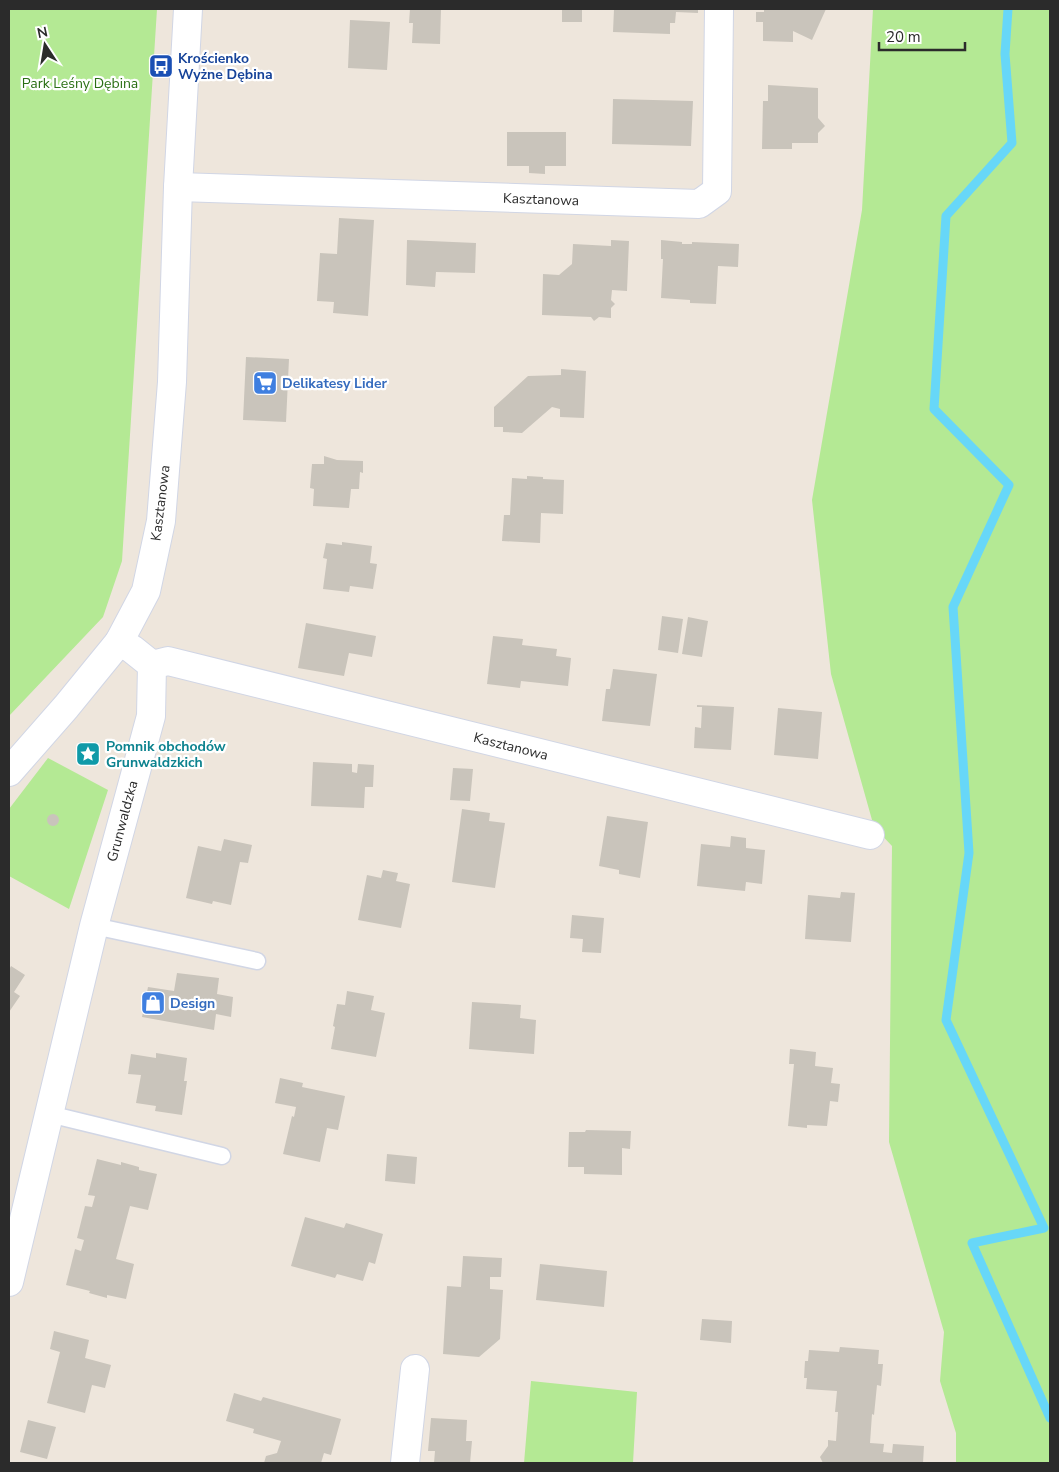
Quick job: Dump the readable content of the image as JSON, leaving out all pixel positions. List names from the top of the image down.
{
  "streets": {
    "street": ["Kasztanowa", "Grunwaldzka"]
  },
  "crossings": [
    ["Kasztanowa", "Grunwaldzka"]
  ],
  "parks": ["Park Leśny Dębina"],
  "places": {
    "bus stop": ["Krościenko Wyżne Dębina"],
    "supermarket": ["Delikatesy Lider"],
    "place": ["Pomnik obchodów Grunwaldzkich"],
    "shop": ["Design"]
  },
  "scale_bar": "20 m",
  "north": "top"
}
